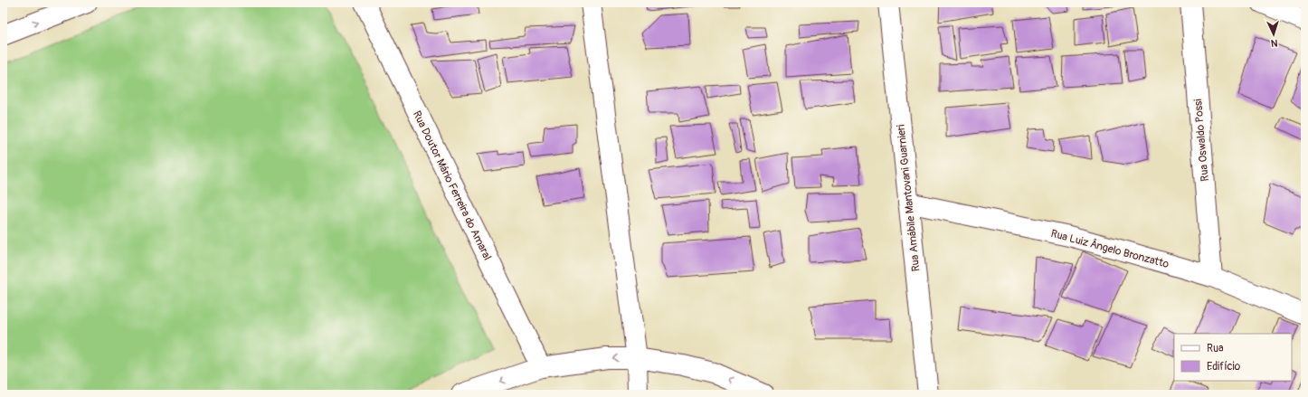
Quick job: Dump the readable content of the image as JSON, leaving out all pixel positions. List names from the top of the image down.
{
  "streets": {
    "street": [
      "Rua Oswaldo Possi",
      "Rua Doutor Mário Ferreira do Amaral",
      "Rua Amábile Mantovani Guarnieri",
      "Rua Luiz Ângelo Bronzatto"
    ]
  },
  "crossings": [
    ["Rua Oswaldo Possi", "Rua Luiz Ângelo Bronzatto"],
    ["Rua Amábile Mantovani Guarnieri", "Rua Luiz Ângelo Bronzatto"]
  ],
  "legend": ["Rua", "Edifício"],
  "north": "bottom"
}
